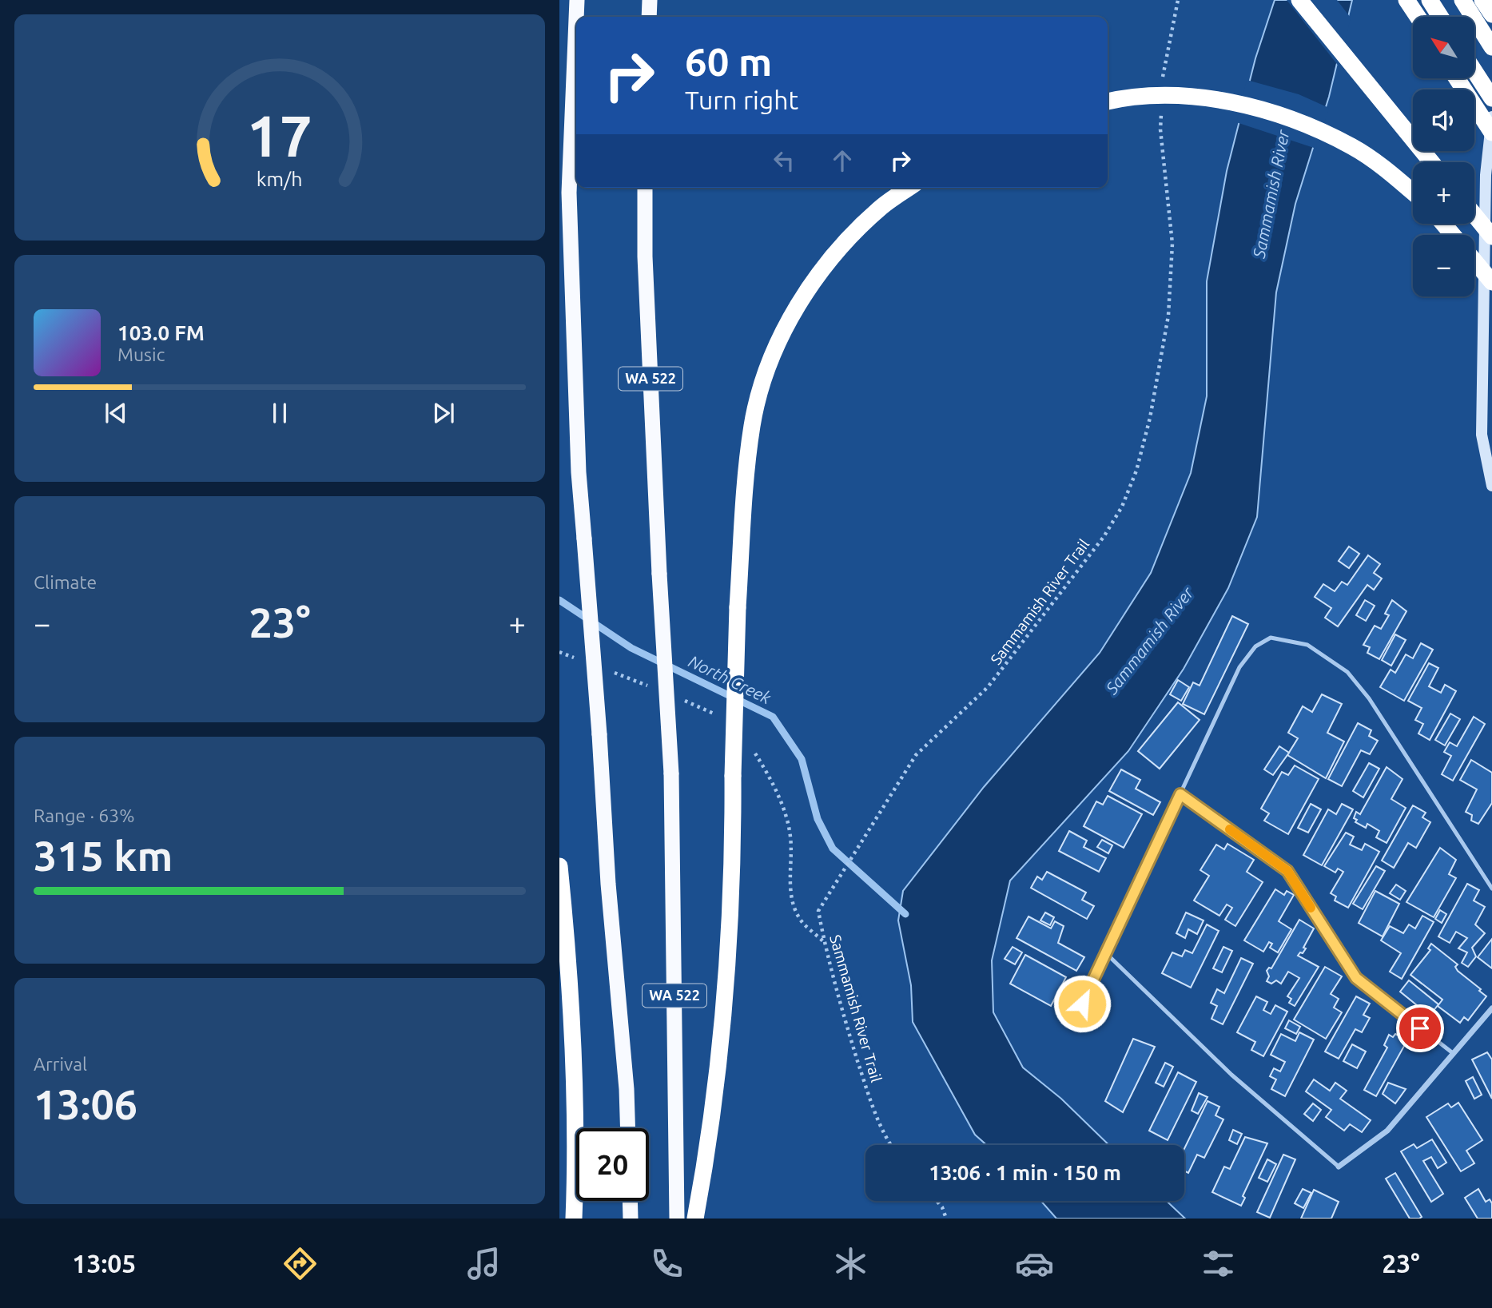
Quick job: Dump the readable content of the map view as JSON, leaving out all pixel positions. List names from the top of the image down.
{
  "streets": {
    "highway": ["WA 522"],
    "path": ["Sammamish River Trail"]
  },
  "water": ["Sammamish River", "North Creek"],
  "north": "top left",
  "page": {
    "map_buttons": ["+", "−"],
    "turn": ["60 m", "Turn right"],
    "song": ["103.0 FM", "Music"],
    "tile": [
      "Climate",
      ["Range · 63%", "315 km"],
      ["Arrival", "13:06"]
    ],
    "heat": ["−", "23°", "+"],
    "limit": "20",
    "trip": "13:06 · 1 min · 150 m",
    "tabs": ["13:05", "23°"],
    "gauge": ["17", "km/h"]
  }
}
